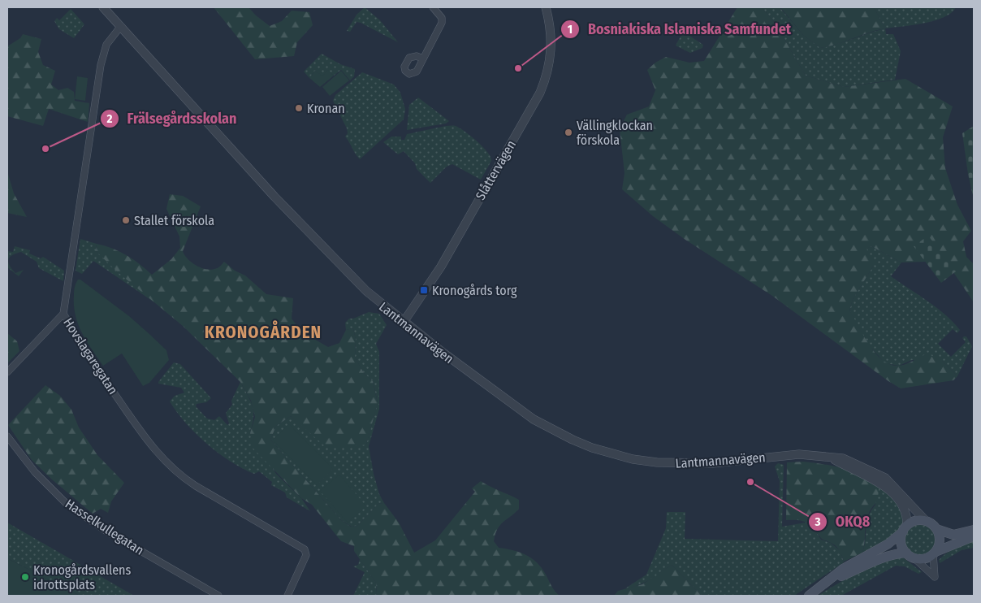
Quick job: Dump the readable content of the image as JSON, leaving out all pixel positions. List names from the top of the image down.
{
  "streets": {
    "street": [
      "Slåttervägen",
      "Lantmannavägen",
      "Hovslagaregatan",
      "Hasselkullegatan"
    ]
  },
  "crossings": [
    ["Slåttervägen", "Lantmannavägen"],
    ["Lantmannavägen", "Hovslagaregatan"]
  ],
  "districts": ["KRONOGÅRDEN"],
  "places": {
    "other": [
      "Bosniakiska Islamiska Samfundet",
      "Kronan",
      "Vällingklockan förskola",
      "Frälsegårdsskolan",
      "Stallet förskola",
      "OKQ8",
      "Kronogårdsvallens idrottsplats"
    ],
    "transit": ["Kronogårds torg"]
  }
}
